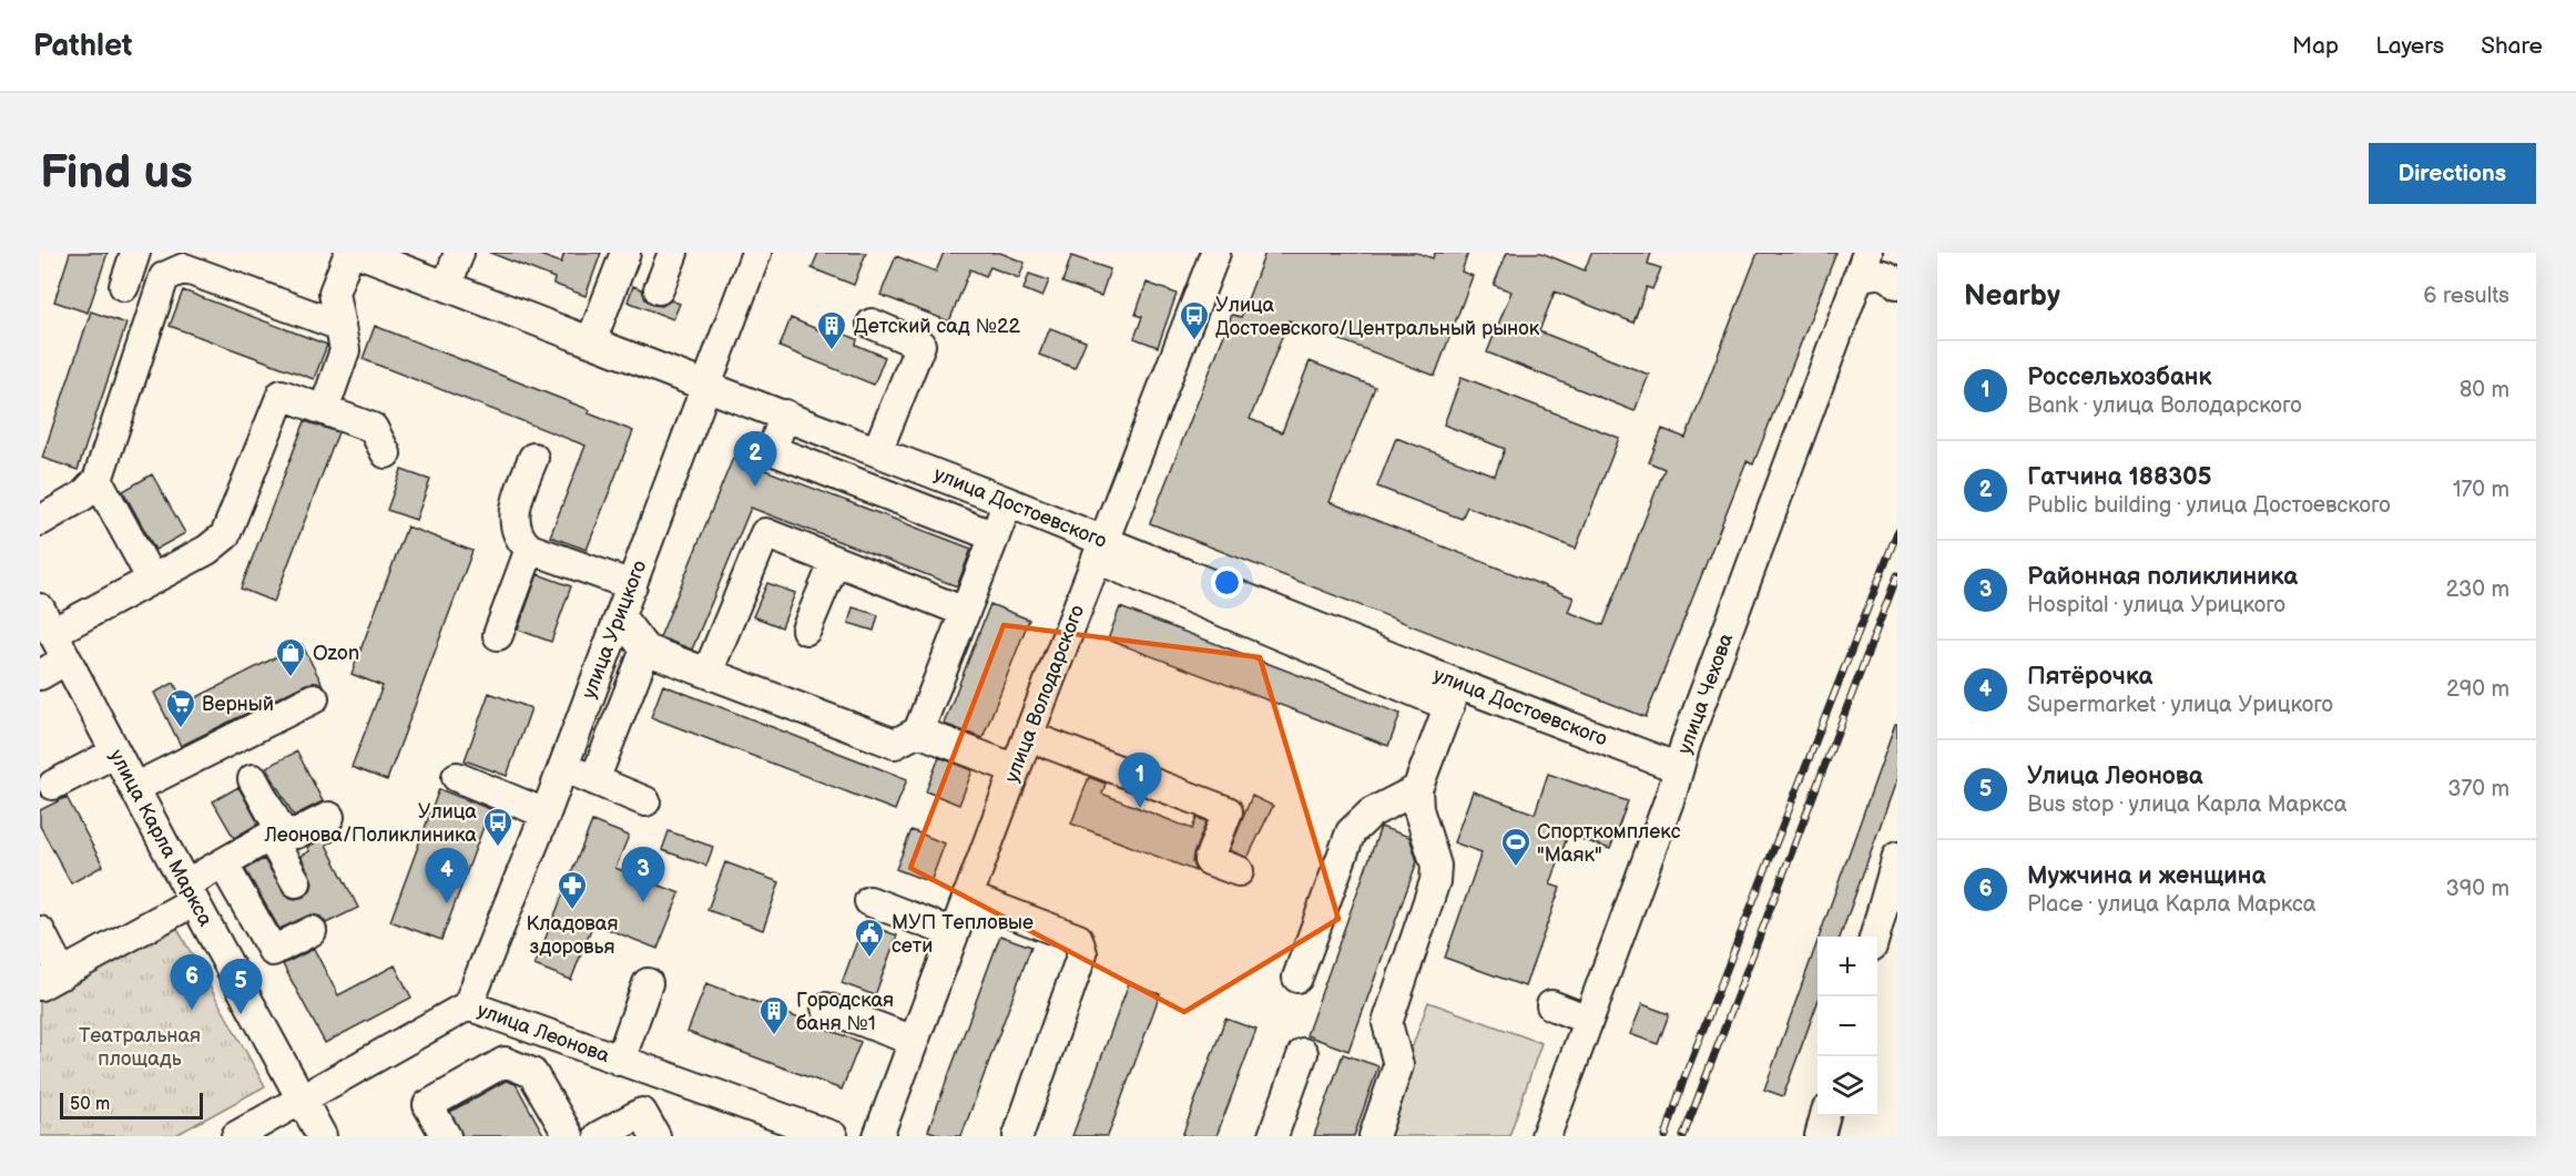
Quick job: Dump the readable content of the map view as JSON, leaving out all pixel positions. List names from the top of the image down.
{
  "streets": {
    "street": [
      "улица Достоевского",
      "улица Урицкого",
      "улица Володарского",
      "улица Чехова",
      "улица Карла Маркса",
      "улица Леонова"
    ]
  },
  "crossings": [
    ["улица Достоевского", "улица Урицкого"],
    ["улица Достоевского", "улица Володарского"],
    ["улица Достоевского", "улица Чехова"],
    ["улица Урицкого", "улица Леонова"],
    ["улица Карла Маркса", "улица Леонова"]
  ],
  "parks": ["Театральная площадь"],
  "places": {
    "bus stop": ["Улица Достоевского/Центральный рынок", "Улица Леонова/Поликлиника"],
    "building": ["Детский сад №22", "Городская баня №1"],
    "shop": ["Ozon"],
    "supermarket": ["Верный"],
    "sports": ["Спорткомплекс \"Маяк\""],
    "pharmacy": ["Кладовая здоровья"],
    "public building": ["МУП Тепловые сети"]
  },
  "scale_bar": "50 m",
  "page": {
    "header": "Pathlet",
    "nav": ["Map", "Layers", "Share"],
    "buttons": "Directions",
    "title": "Find us",
    "heading": ["Nearby", "6 results"],
    "list": [
      {
        "mark": "1",
        "name": "Россельхозбанк",
        "note": "Bank · улица Володарского",
        "value": "80 m"
      },
      {
        "mark": "2",
        "name": "Гатчина 188305",
        "note": "Public building · улица Достоевского",
        "value": "170 m"
      },
      {
        "mark": "3",
        "name": "Районная поликлиника",
        "note": "Hospital · улица Урицкого",
        "value": "230 m"
      },
      {
        "mark": "4",
        "name": "Пятёрочка",
        "note": "Supermarket · улица Урицкого",
        "value": "290 m"
      },
      {
        "mark": "5",
        "name": "Улица Леонова",
        "note": "Bus stop · улица Карла Маркса",
        "value": "370 m"
      },
      {
        "mark": "6",
        "name": "Мужчина и женщина",
        "note": "Place · улица Карла Маркса",
        "value": "390 m"
      }
    ],
    "pins": [
      "2",
      "1",
      "3",
      "4",
      "6",
      "5"
    ],
    "map_buttons": ["+", "−"],
    "scale": "50 m"
  }
}
